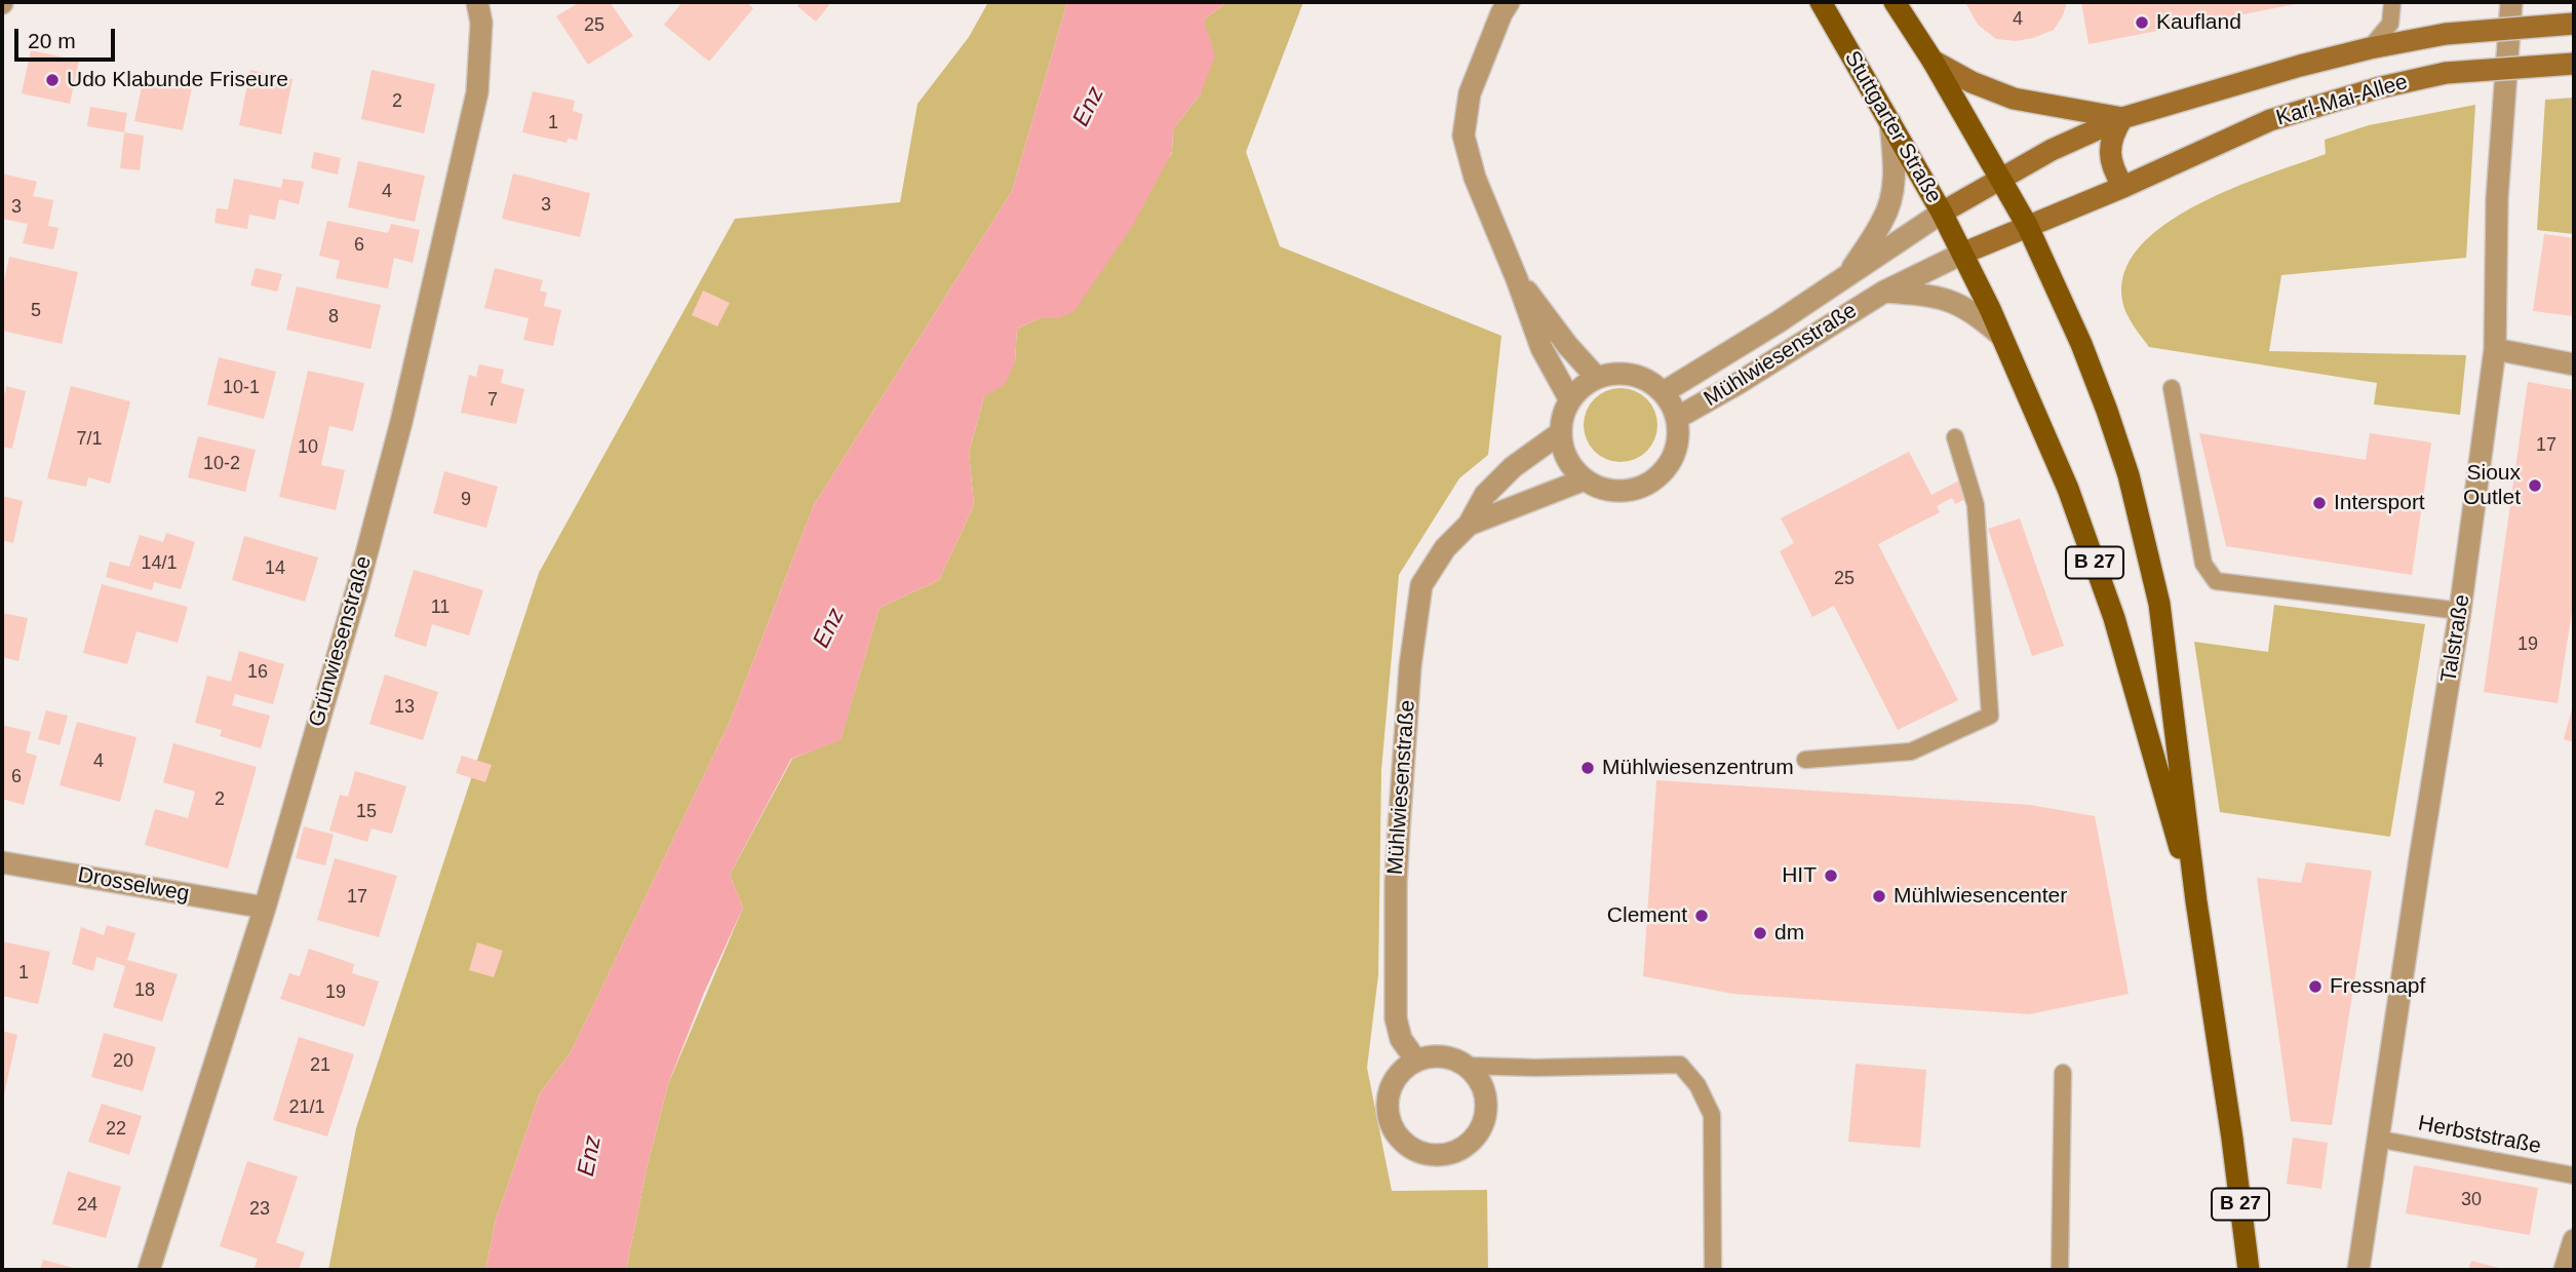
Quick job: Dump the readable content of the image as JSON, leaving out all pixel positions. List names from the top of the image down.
{
  "streets": {
    "main road": ["Karl-Mai-Allee", "Stuttgarter Straße", "B 27"],
    "street": [
      "Mühlwiesenstraße",
      "Talstraße",
      "Grünwiesenstraße",
      "Drosselweg"
    ],
    "lane": ["Herbststraße"]
  },
  "crossings": [
    ["Karl-Mai-Allee", "Stuttgarter Straße"],
    ["Karl-Mai-Allee", "Mühlwiesenstraße"],
    ["Karl-Mai-Allee", "B 27"],
    ["Stuttgarter Straße", "Mühlwiesenstraße"],
    ["Stuttgarter Straße", "B 27"],
    ["Mühlwiesenstraße", "B 27"],
    ["Talstraße", "Herbststraße"],
    ["Grünwiesenstraße", "Drosselweg"]
  ],
  "water": ["Enz"],
  "places": [
    "Kaufland",
    "Udo Klabunde Friseure",
    "Sioux Outlet",
    "Intersport",
    "Mühlwiesenzentrum",
    "HIT",
    "Mühlwiesencenter",
    "Clement",
    "dm",
    "Fressnapf"
  ],
  "house_numbers": [
    "4",
    "25",
    "2",
    "1",
    "4",
    "3",
    "3",
    "6",
    "5",
    "8",
    "10-1",
    "7",
    "7/1",
    "17",
    "10",
    "10-2",
    "9",
    "14/1",
    "14",
    "25",
    "11",
    "19",
    "16",
    "13",
    "4",
    "6",
    "2",
    "15",
    "17",
    "1",
    "18",
    "19",
    "20",
    "21",
    "21/1",
    "22",
    "30",
    "24",
    "23"
  ],
  "scale_bar": "20 m"
}
